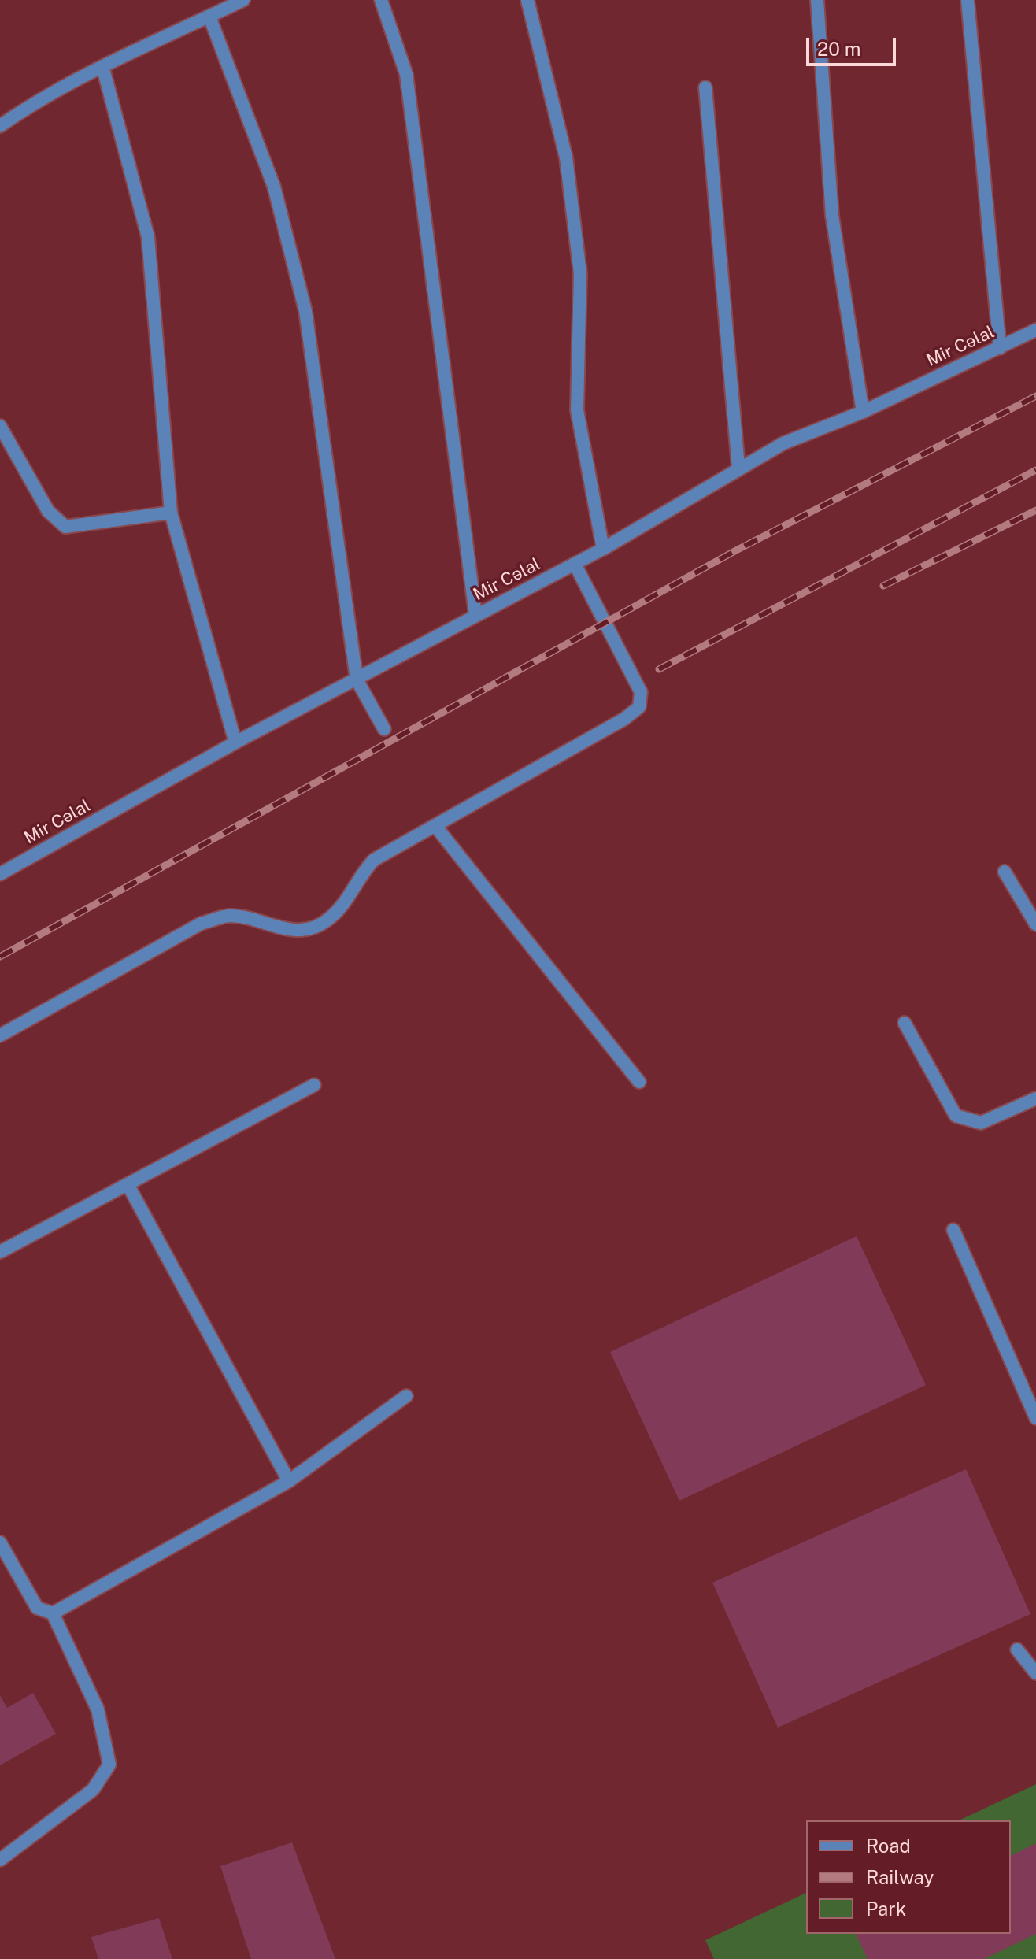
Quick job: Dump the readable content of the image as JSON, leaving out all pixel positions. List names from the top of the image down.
{
  "streets": {
    "street": ["Mir Cəlal"]
  },
  "legend": ["Road", "Railway", "Park"],
  "scale_bar": "20 m"
}
